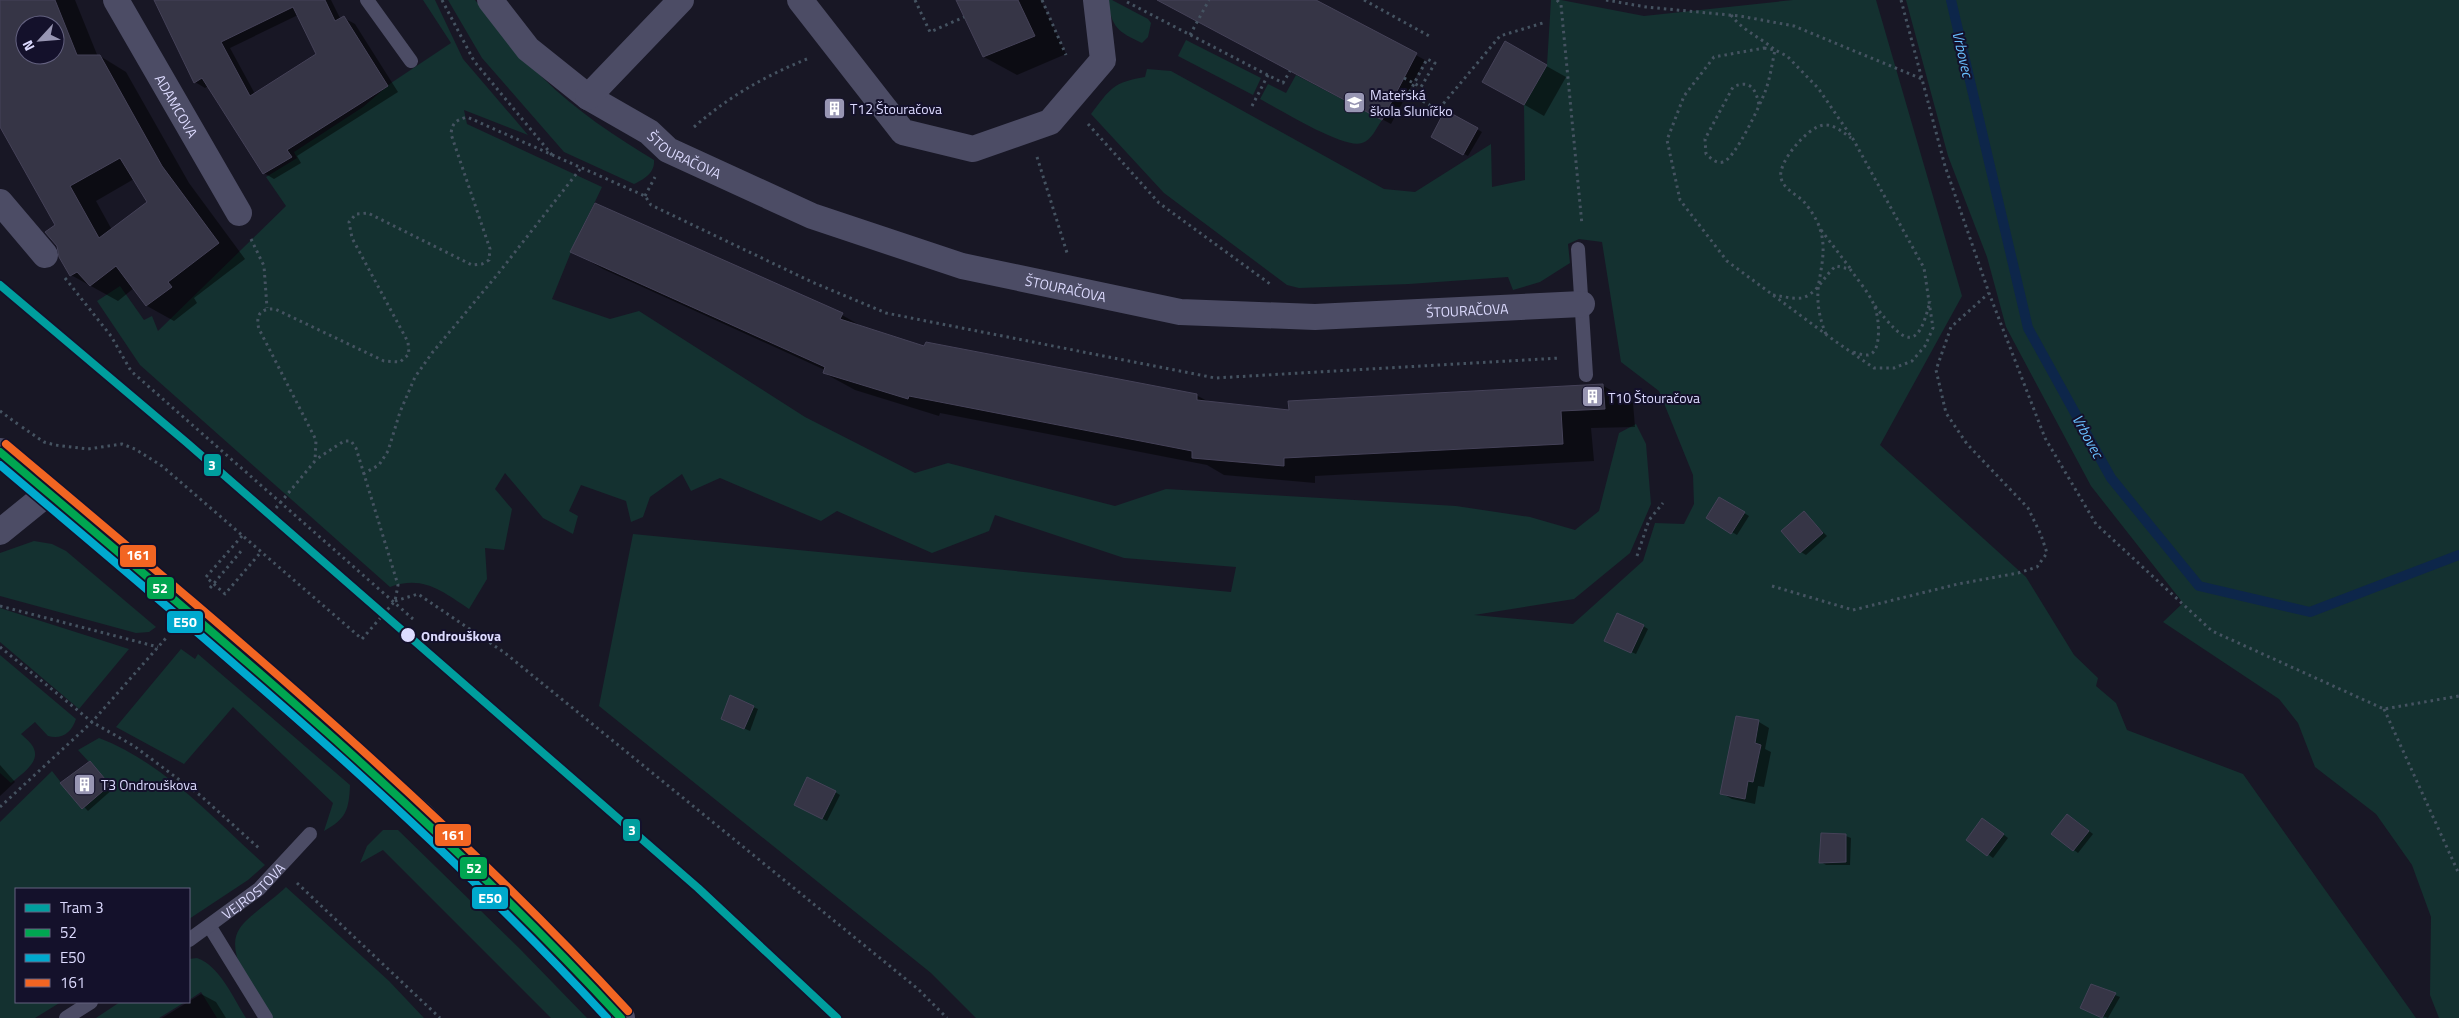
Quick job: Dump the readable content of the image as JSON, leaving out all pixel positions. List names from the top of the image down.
{
  "streets": {
    "street": ["ADAMCOVA", "ŠTOURAČOVA"],
    "lane": ["VEJROSTOVA"]
  },
  "water": ["Vrbovec"],
  "places": {
    "school or university": ["Mateřská škola Sluníčko"],
    "building": ["T12 Štouračova", "T10 Štouračova", "T3 Ondrouškova"],
    "other": ["Ondrouškova"]
  },
  "lines": [
    "tram line 3",
    "transit line 161",
    "transit line 52",
    "transit line E50"
  ],
  "legend": [
    "Tram 3",
    "52",
    "E50",
    "161"
  ],
  "north": "bottom left"
}
